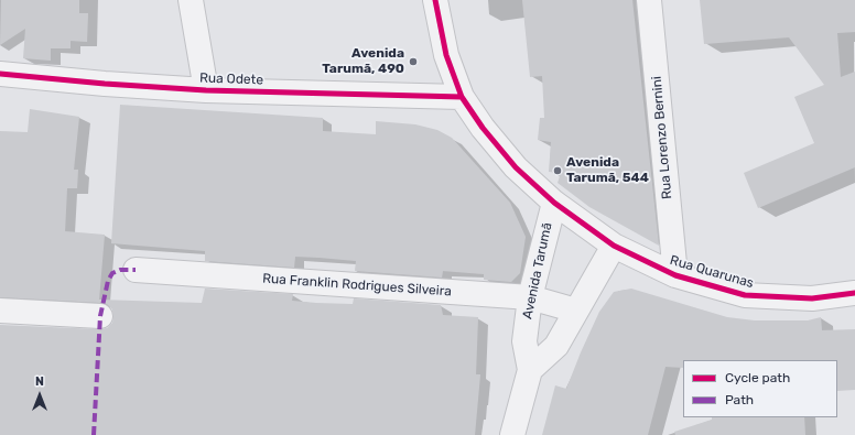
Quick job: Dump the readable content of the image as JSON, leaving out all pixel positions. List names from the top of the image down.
{
  "streets": {
    "street": [
      "Rua Odete",
      "Rua Lorenzo Bernini",
      "Avenida Tarumã",
      "Rua Quarunas",
      "Rua Franklin Rodrigues Silveira"
    ]
  },
  "crossings": [
    ["Rua Lorenzo Bernini", "Rua Quarunas"],
    ["Avenida Tarumã", "Rua Quarunas"],
    ["Avenida Tarumã", "Rua Franklin Rodrigues Silveira"]
  ],
  "places": ["Avenida Tarumã, 490", "Avenida Tarumã, 544"],
  "legend": ["Cycle path", "Path"],
  "north": "top"
}
